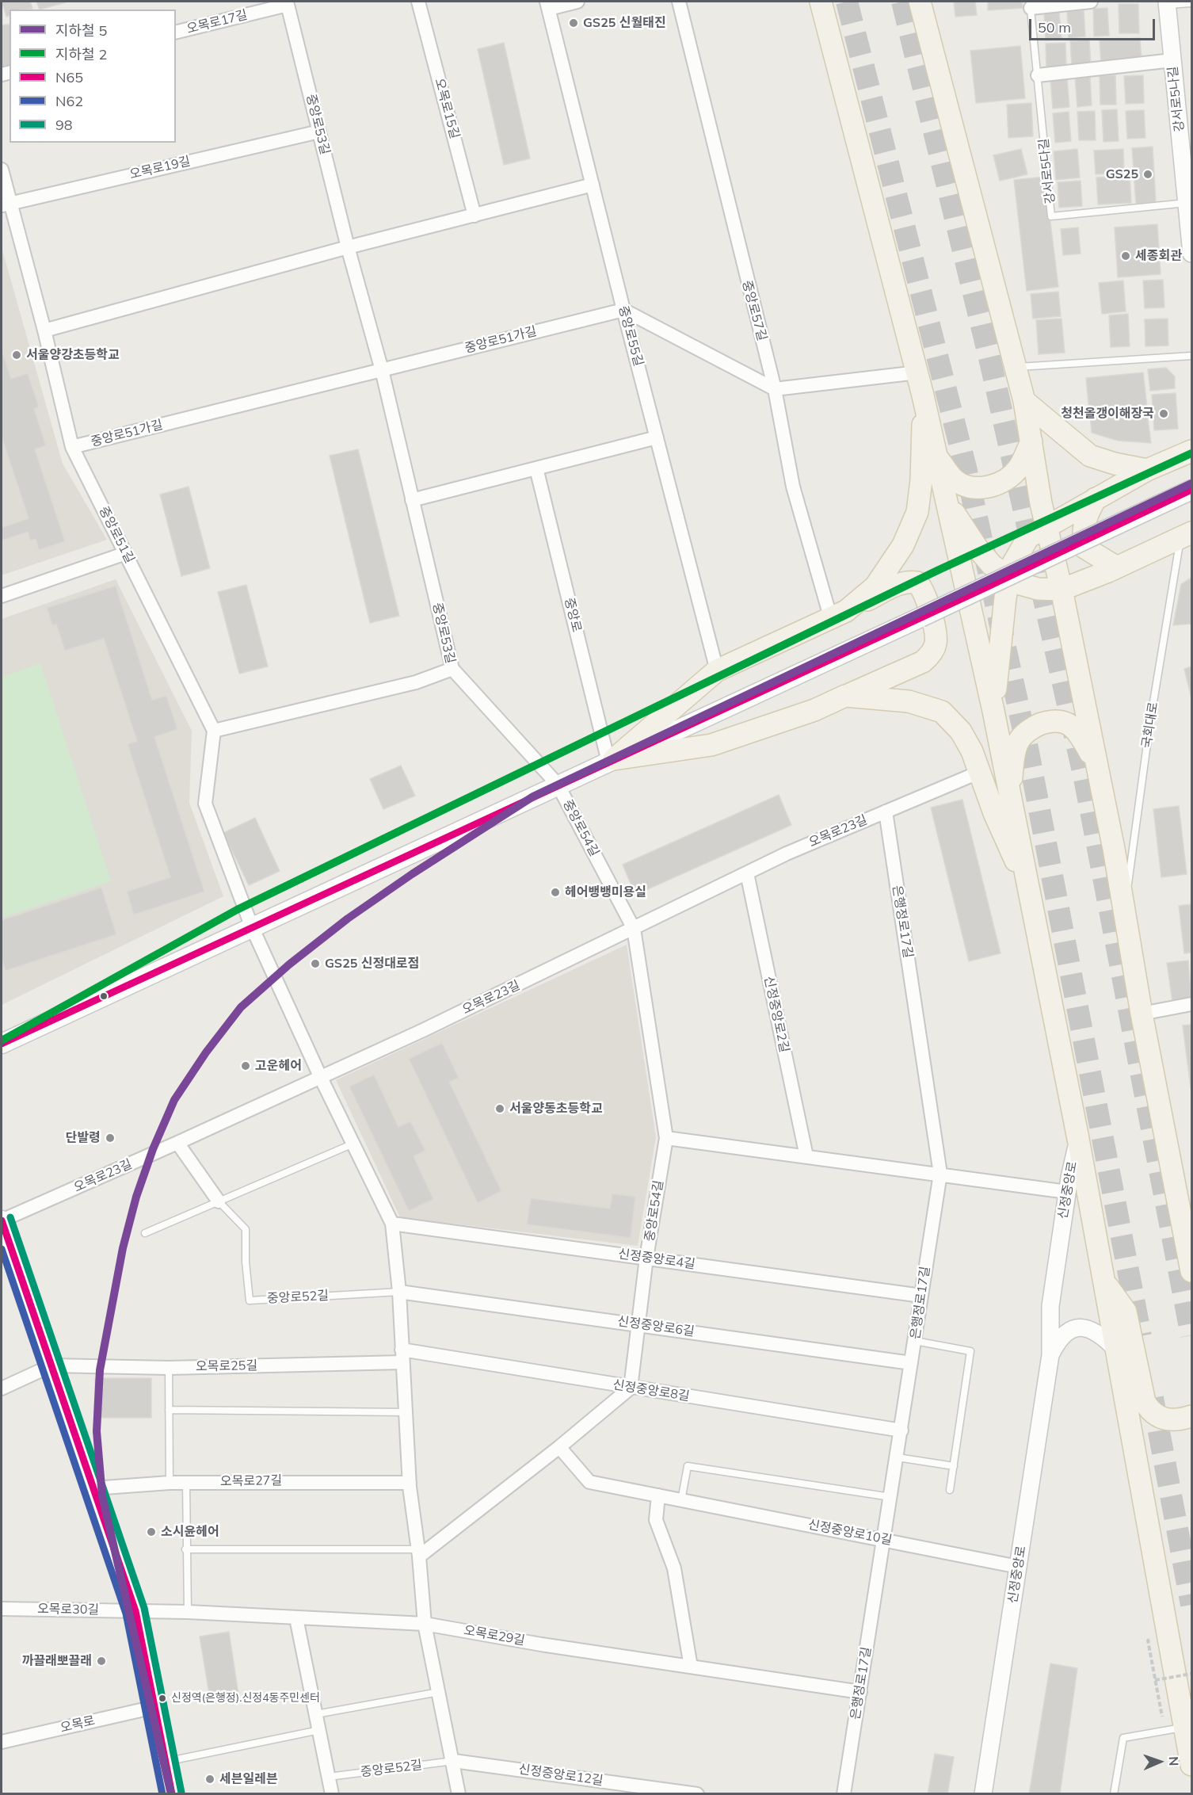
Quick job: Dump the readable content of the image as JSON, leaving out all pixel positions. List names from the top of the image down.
{
  "streets": {
    "street": [
      "오목로17길",
      "강서로5나길",
      "오목로15길",
      "중앙로53길",
      "오목로19길",
      "강서로5다길",
      "중앙로57길",
      "중앙로55길",
      "중앙로51가길",
      "중앙로51길",
      "중앙로",
      "중앙로54길",
      "오목로23길",
      "은행정로17길",
      "신정중앙로2길",
      "신정중앙로",
      "신정중앙로4길",
      "신정중앙로6길",
      "오목로25길",
      "신정중앙로8길",
      "오목로27길",
      "신정중앙로10길",
      "오목로30길",
      "오목로29길",
      "오목로",
      "신정중앙로12길"
    ],
    "lane": ["국회대로", "중앙로52길"]
  },
  "crossings": [
    ["오목로17길", "중앙로53길"],
    ["강서로5나길", "강서로5다길"],
    ["중앙로53길", "오목로19길"],
    ["중앙로53길", "중앙로51가길"],
    ["중앙로53길", "중앙로54길"],
    ["오목로19길", "중앙로51길"],
    ["중앙로55길", "중앙로51가길"],
    ["중앙로51가길", "중앙로51길"],
    ["중앙로54길", "오목로23길"],
    ["중앙로54길", "신정중앙로4길"],
    ["중앙로54길", "신정중앙로6길"],
    ["중앙로54길", "신정중앙로8길"],
    ["오목로23길", "은행정로17길"],
    ["오목로23길", "신정중앙로2길"],
    ["은행정로17길", "신정중앙로4길"],
    ["은행정로17길", "신정중앙로6길"],
    ["은행정로17길", "신정중앙로8길"],
    ["은행정로17길", "신정중앙로10길"],
    ["은행정로17길", "오목로29길"],
    ["신정중앙로", "신정중앙로10길"],
    ["중앙로52길", "신정중앙로6길"],
    ["중앙로52길", "신정중앙로12길"],
    ["오목로25길", "신정중앙로8길"],
    ["오목로30길", "오목로29길"]
  ],
  "places": [
    "GS25 신월태진",
    "GS25",
    "세종회관",
    "서울양강초등학교",
    "청천올갱이해장국",
    "헤어뱅뱅미용실",
    "GS25 신정대로점",
    "고운헤어",
    "서울양동초등학교",
    "단발령",
    "소시윤헤어",
    "까끌래뽀끌래",
    "신정역(은행정).신정4동주민센터",
    "세븐일레븐"
  ],
  "lines": [
    "metro line 2",
    "metro line 5",
    "transit line N65",
    "transit line 98",
    "transit line N62"
  ],
  "legend": [
    "지하철 5",
    "지하철 2",
    "N65",
    "N62",
    "98"
  ],
  "scale_bar": "50 m",
  "north": "right"
}
